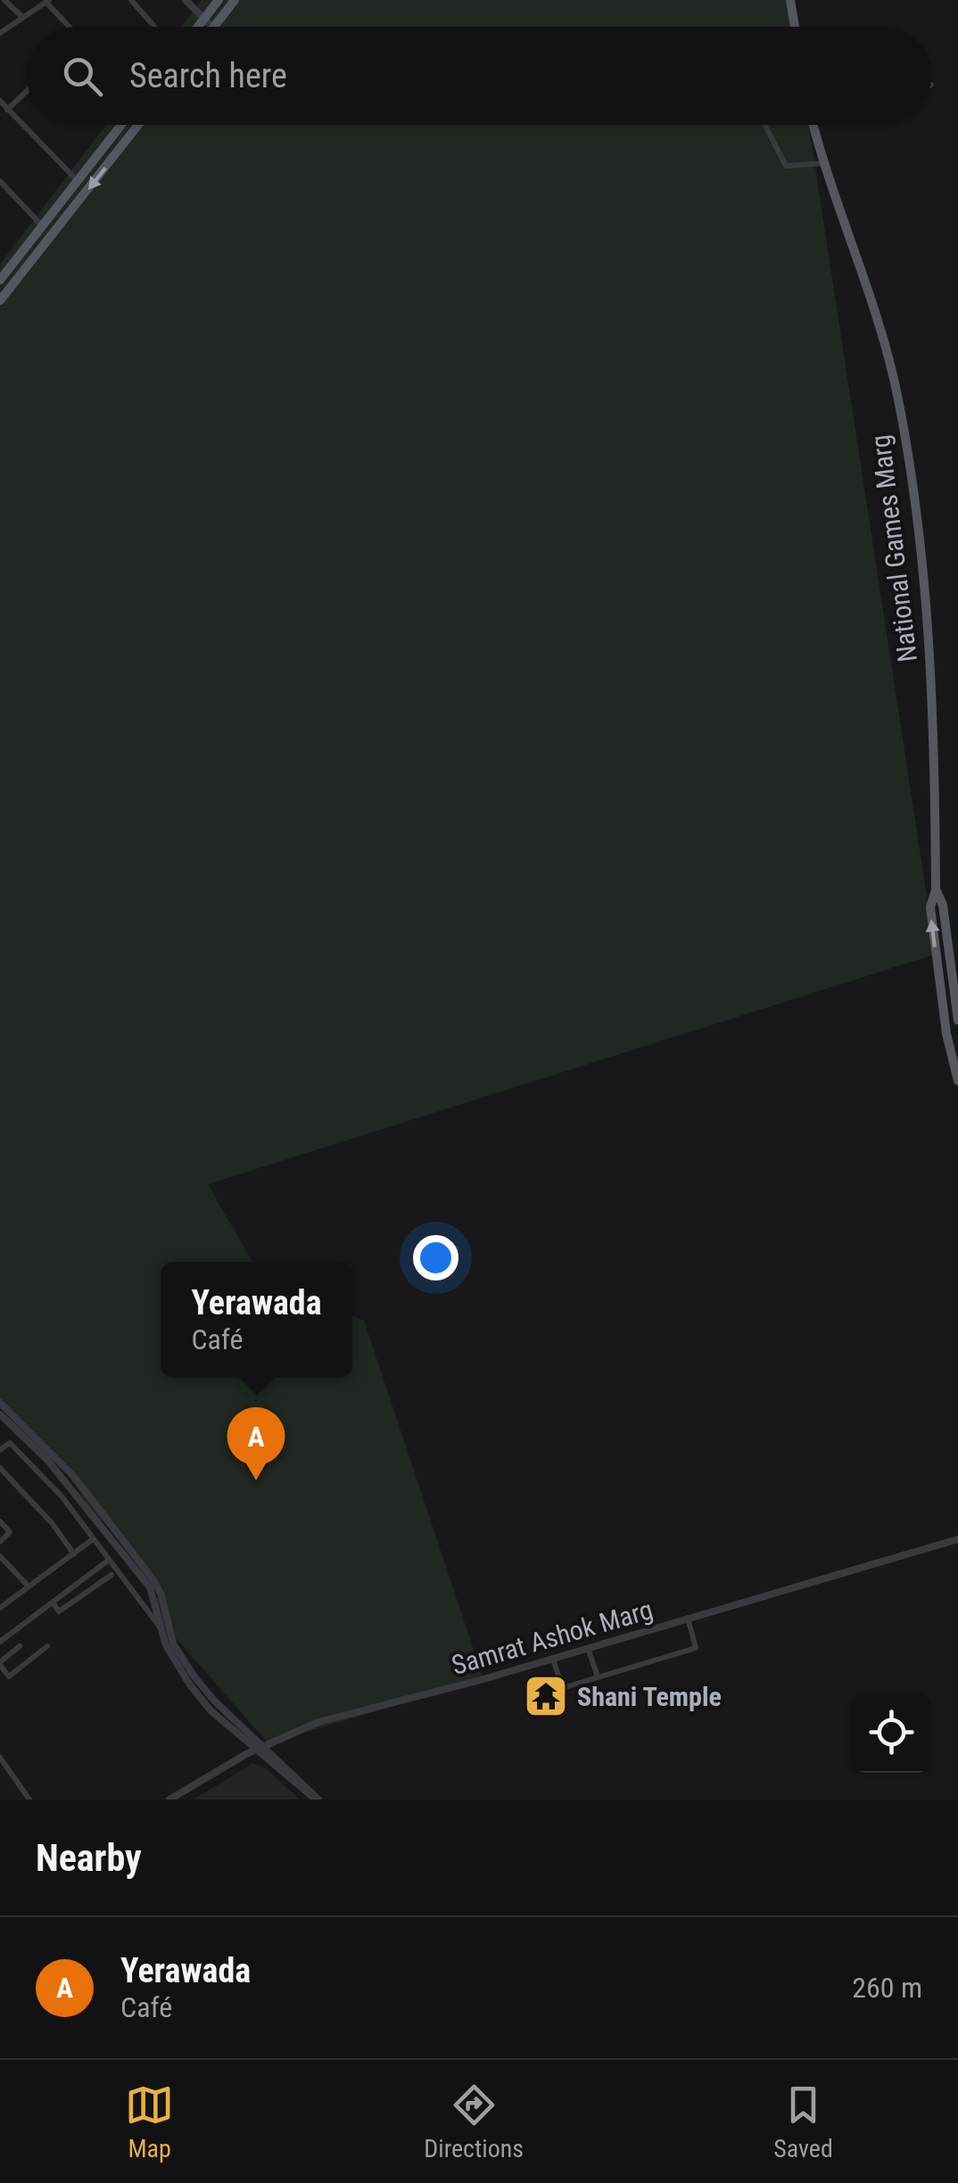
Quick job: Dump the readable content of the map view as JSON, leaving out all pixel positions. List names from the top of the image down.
{
  "streets": {
    "main road": ["National Games Marg"],
    "street": ["Samrat Ashok Marg"]
  },
  "places": {
    "temple": ["Shani Temple"]
  },
  "page": {
    "search": "Search here",
    "popup": ["Yerawada", "Café"],
    "pins": "A",
    "heading": "Nearby",
    "list": [
      {
        "mark": "A",
        "name": "Yerawada",
        "note": "Café",
        "value": "260 m"
      }
    ],
    "nav": ["Map", "Directions", "Saved"]
  }
}
